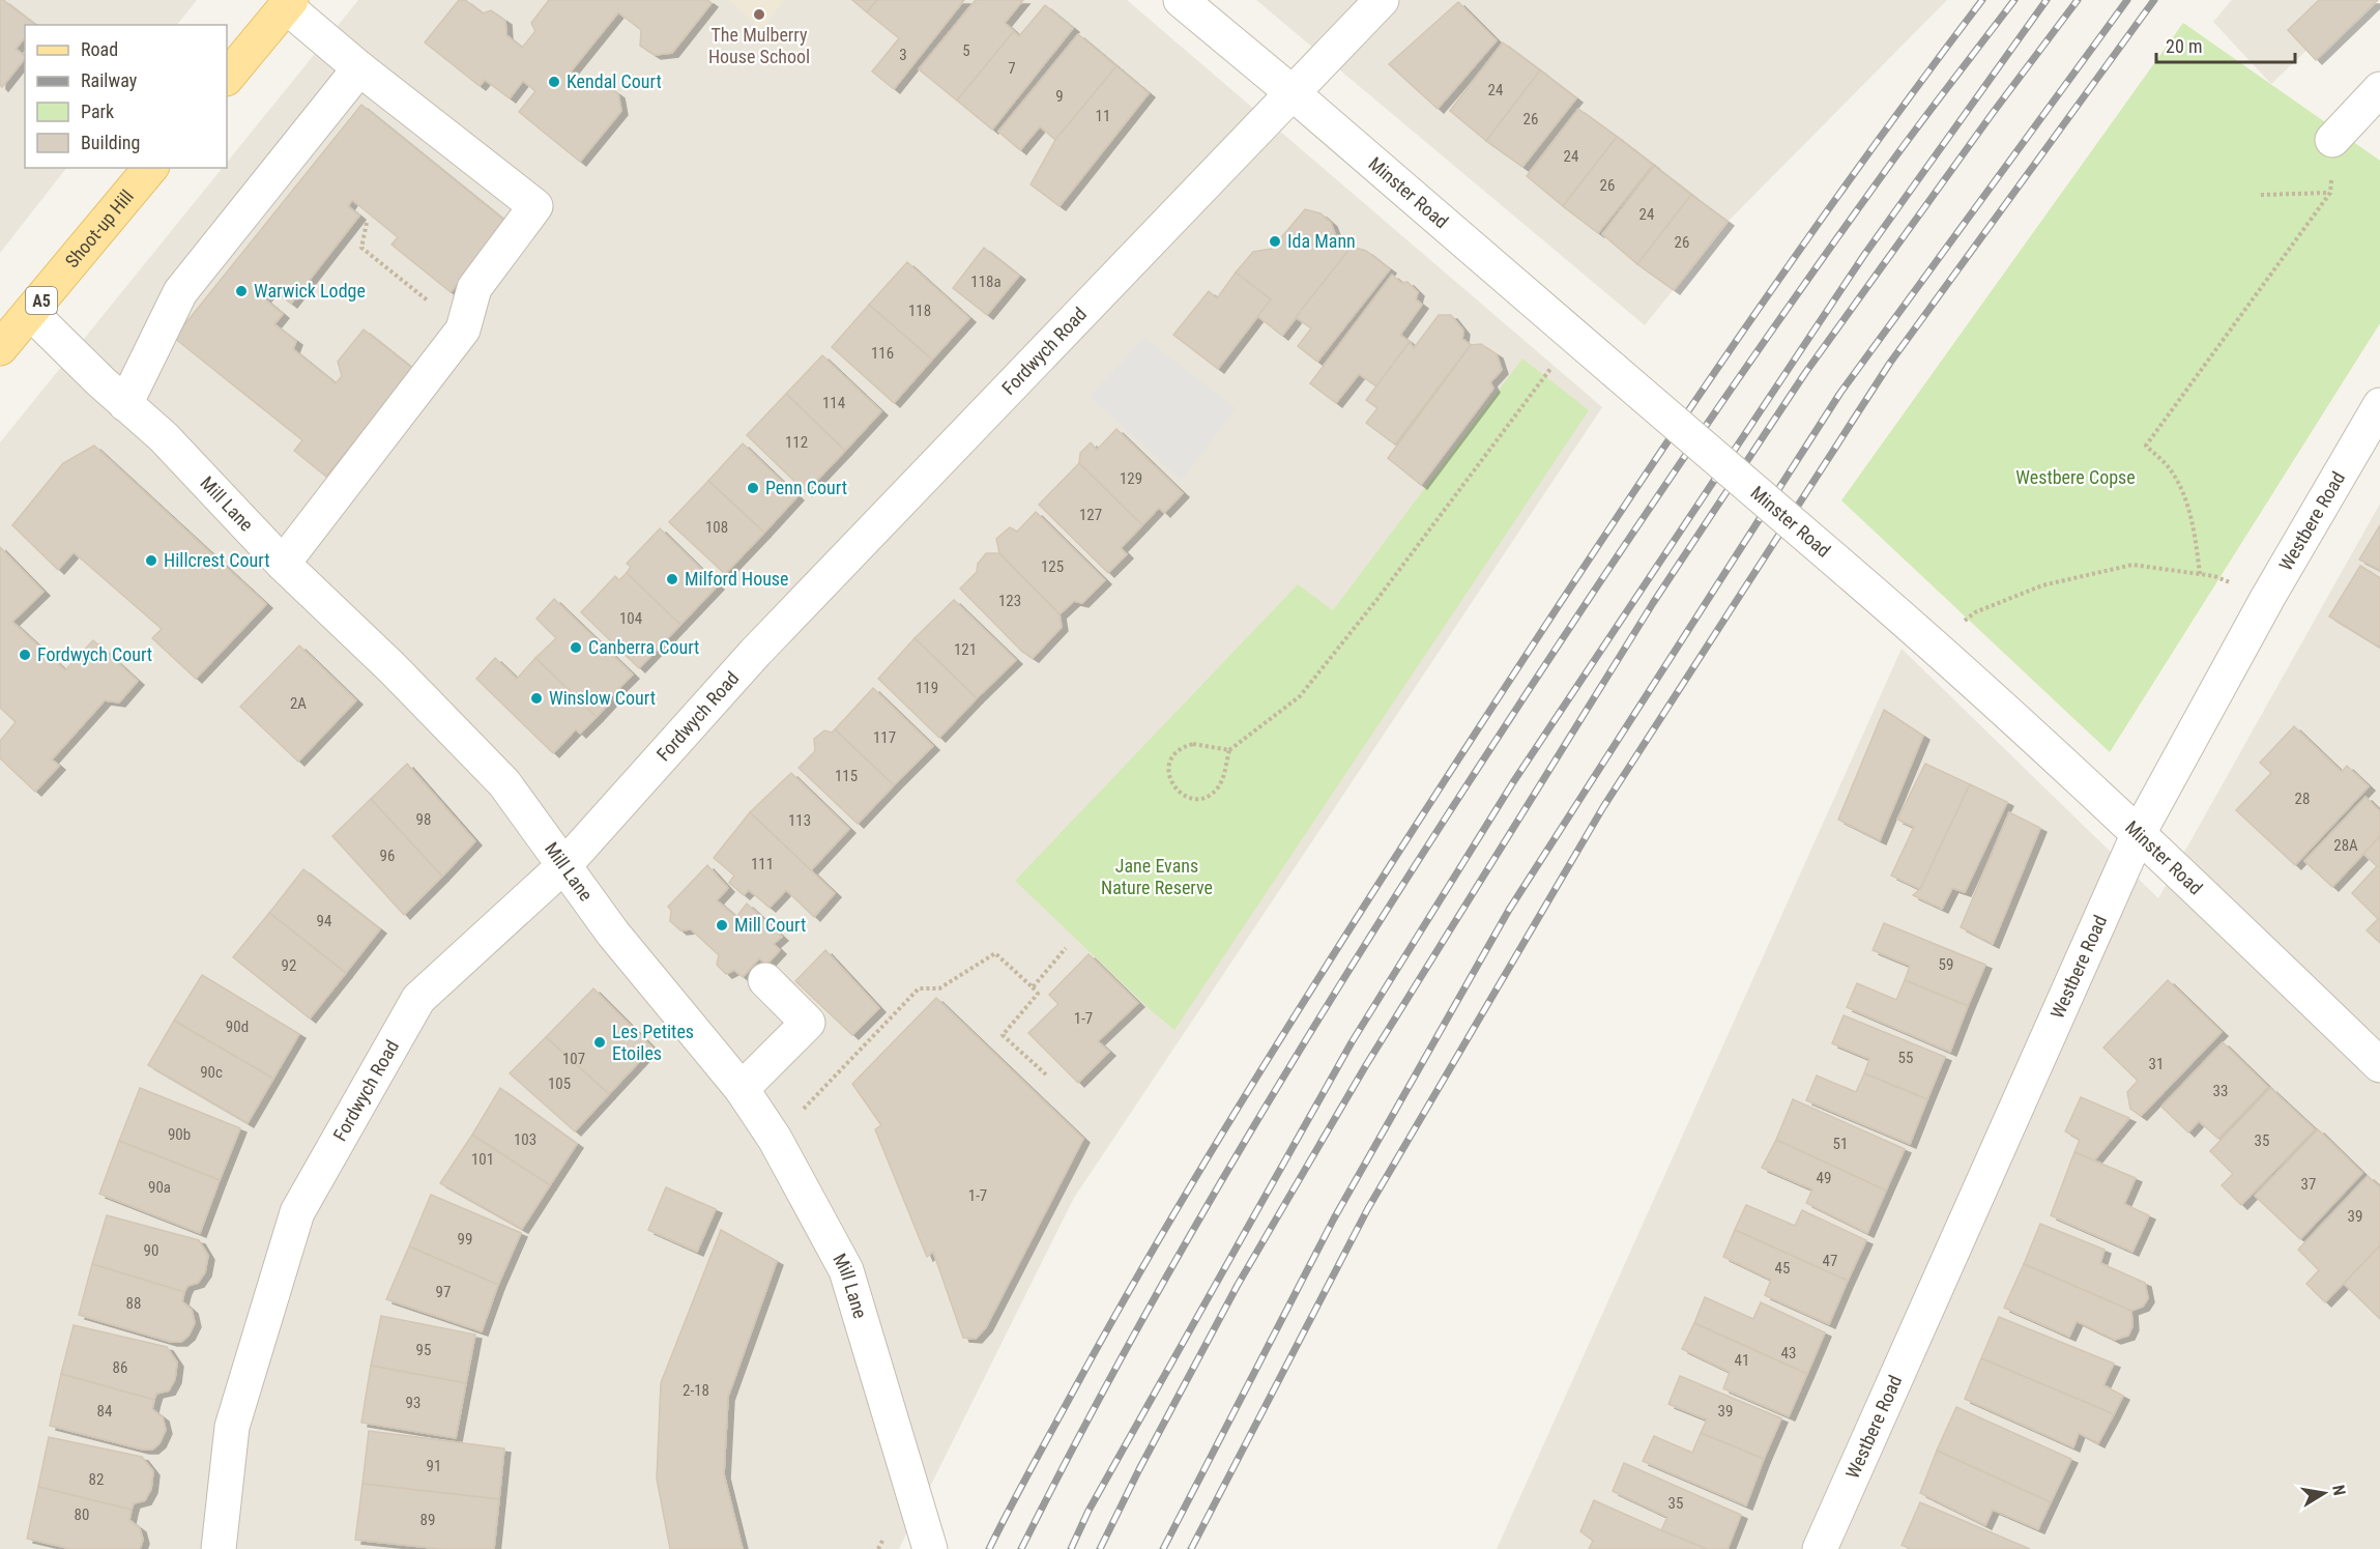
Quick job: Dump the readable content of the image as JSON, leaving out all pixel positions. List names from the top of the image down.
{
  "streets": {
    "main road": ["Shoot-up Hill", "A5"],
    "street": [
      "Minster Road",
      "Fordwych Road",
      "Mill Lane",
      "Westbere Road"
    ]
  },
  "crossings": [
    ["Minster Road", "Fordwych Road"],
    ["Minster Road", "Westbere Road"],
    ["Shoot-up Hill", "Mill Lane"],
    ["Fordwych Road", "Mill Lane"]
  ],
  "parks": ["Westbere Copse", "Jane Evans Nature Reserve"],
  "places": [
    "The Mulberry House School",
    "Kendal Court",
    "Ida Mann",
    "Warwick Lodge",
    "Penn Court",
    "Hillcrest Court",
    "Milford House",
    "Canberra Court",
    "Fordwych Court",
    "Winslow Court",
    "Mill Court",
    "Les Petites Etoiles"
  ],
  "house_numbers": [
    "5",
    "3",
    "7",
    "24",
    "9",
    "11",
    "26",
    "24",
    "26",
    "24",
    "26",
    "118a",
    "118",
    "116",
    "114",
    "112",
    "129",
    "127",
    "108",
    "125",
    "123",
    "104",
    "121",
    "119",
    "2A",
    "117",
    "115",
    "28",
    "98",
    "113",
    "28A",
    "96",
    "111",
    "94",
    "59",
    "92",
    "1-7",
    "90d",
    "55",
    "107",
    "31",
    "90c",
    "105",
    "33",
    "90b",
    "103",
    "35",
    "51",
    "101",
    "49",
    "37",
    "90a",
    "1-7",
    "39",
    "99",
    "90",
    "47",
    "45",
    "97",
    "88",
    "95",
    "43",
    "41",
    "86",
    "2-18",
    "93",
    "84",
    "39",
    "91",
    "82",
    "35",
    "80",
    "89"
  ],
  "legend": [
    "Road",
    "Railway",
    "Park",
    "Building"
  ],
  "scale_bar": "20 m",
  "north": "right"
}
